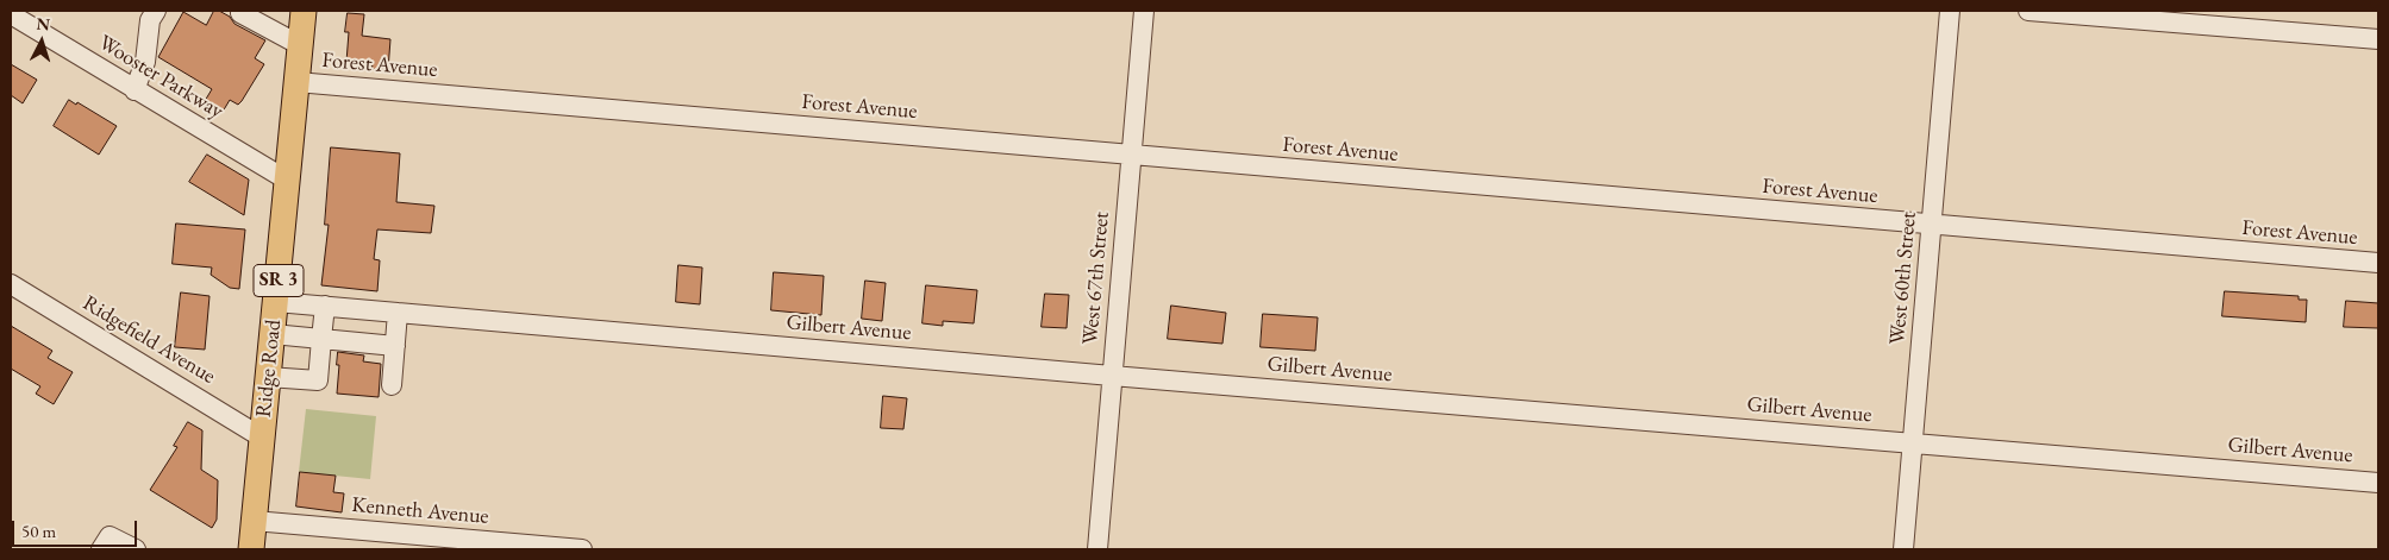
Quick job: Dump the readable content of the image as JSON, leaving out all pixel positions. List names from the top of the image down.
{
  "streets": {
    "main road": ["SR 3", "Ridge Road"],
    "street": [
      "Forest Avenue",
      "Wooster Parkway",
      "West 67th Street",
      "West 60th Street",
      "Gilbert Avenue",
      "Ridgefield Avenue",
      "Kenneth Avenue"
    ]
  },
  "crossings": [
    ["Forest Avenue", "West 67th Street"],
    ["Forest Avenue", "West 60th Street"],
    ["Forest Avenue", "Ridge Road"],
    ["Wooster Parkway", "Ridge Road"],
    ["West 67th Street", "Gilbert Avenue"],
    ["West 60th Street", "Gilbert Avenue"],
    ["Gilbert Avenue", "Ridge Road"],
    ["Ridgefield Avenue", "Ridge Road"],
    ["Ridge Road", "Kenneth Avenue"]
  ],
  "scale_bar": "50 m",
  "north": "top"
}
